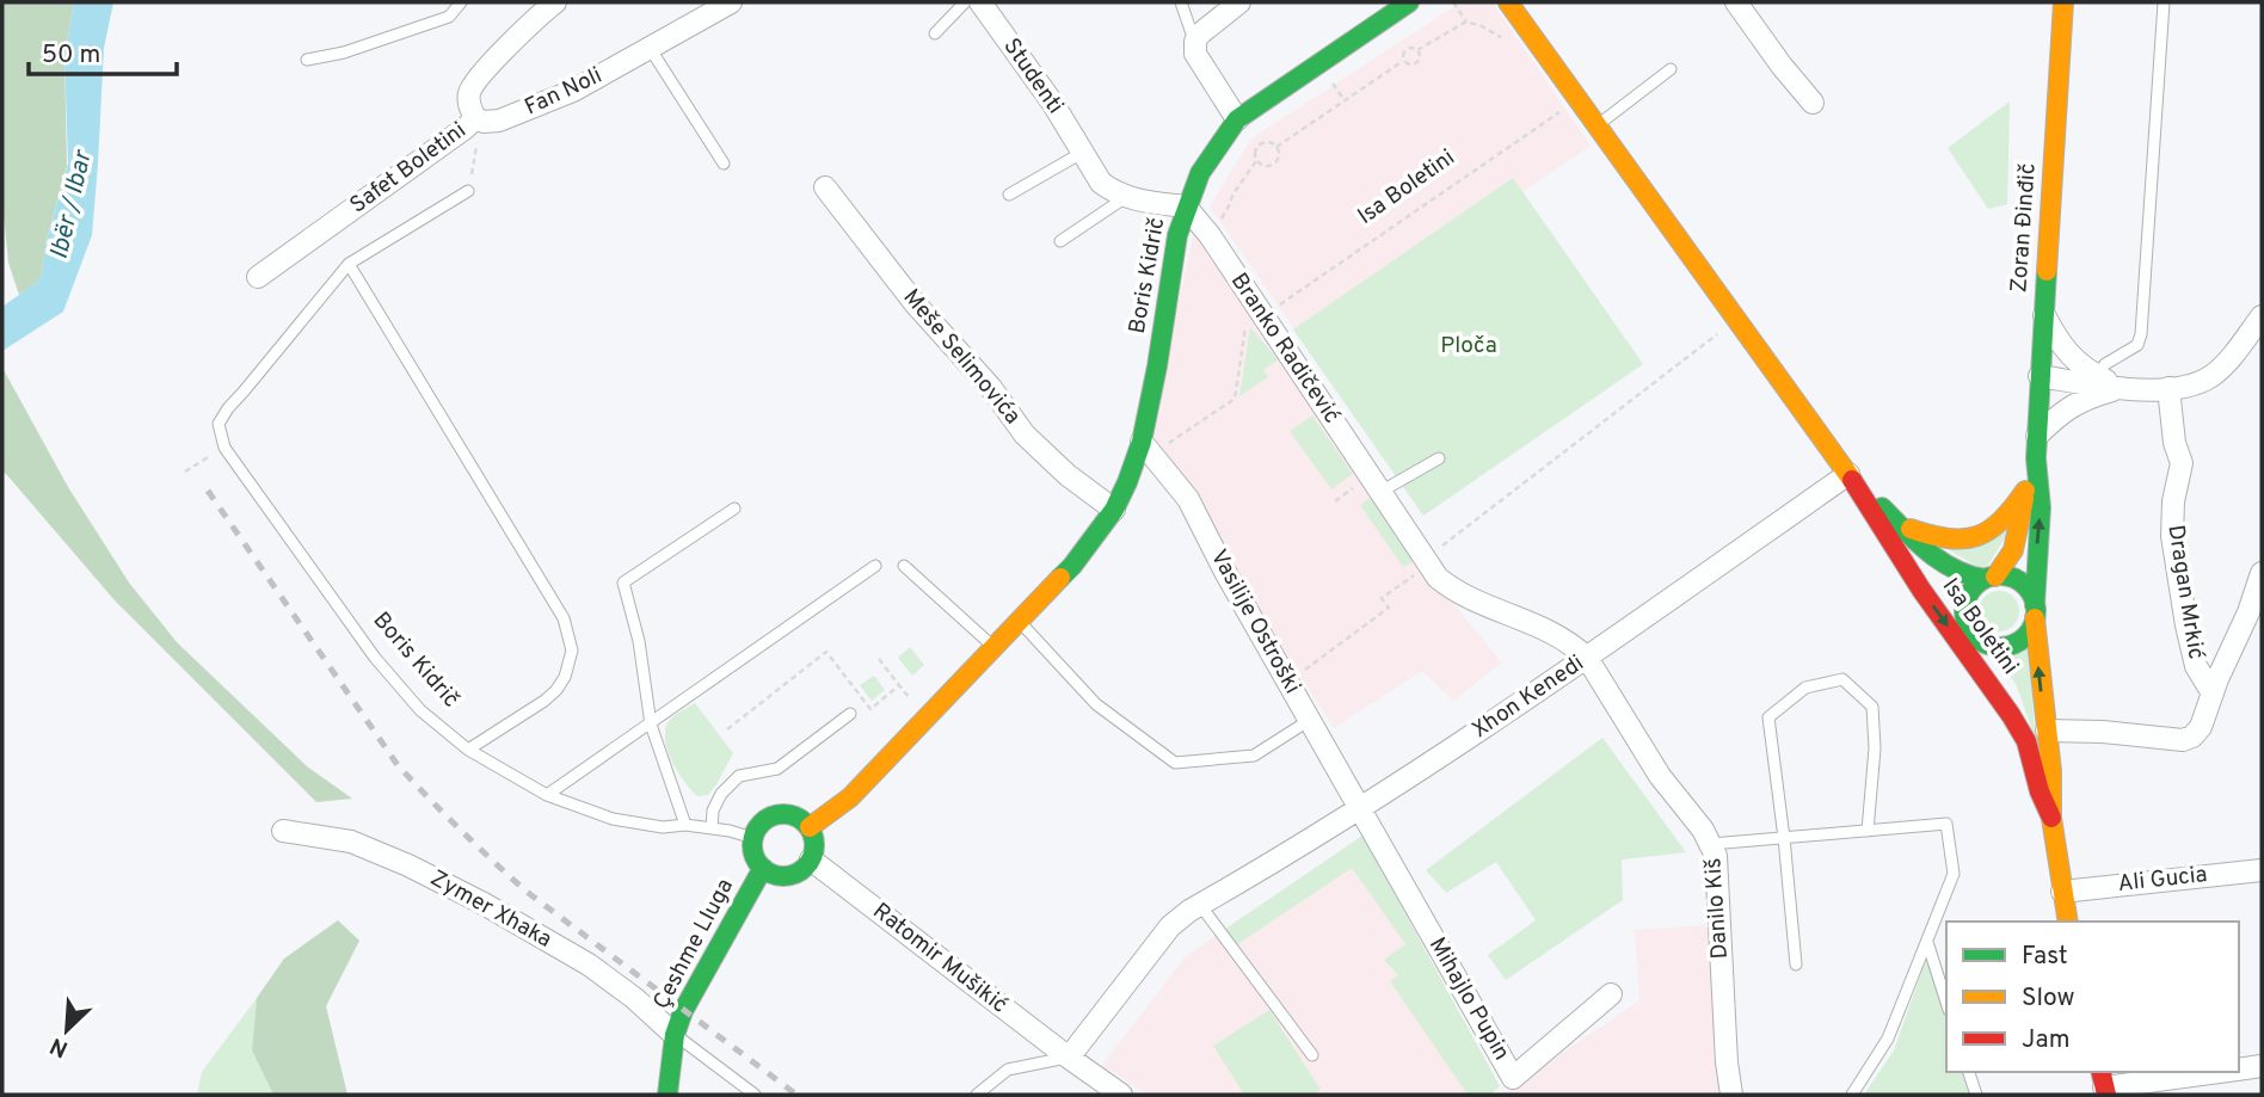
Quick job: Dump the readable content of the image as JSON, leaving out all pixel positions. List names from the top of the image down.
{
  "streets": {
    "main road": [
      "Isa Boletini",
      "Zoran Đinđič",
      "Boris Kidrič",
      "Çeshme Lluga"
    ],
    "street": [
      "Studenti",
      "Fan Noli",
      "Safet Boletini",
      "Branko Radičević",
      "Meše Selimovića",
      "Dragan Mrkić",
      "Vasilije Ostroški",
      "Xhon Kenedi",
      "Ali Gucia",
      "Danilo Kiš",
      "Zymer Xhaka",
      "Ratomir Mušikić",
      "Mihajlo Pupin"
    ]
  },
  "crossings": [
    ["Studenti", "Boris Kidrič"],
    ["Studenti", "Branko Radičević"],
    ["Fan Noli", "Safet Boletini"],
    ["Isa Boletini", "Zoran Đinđič"],
    ["Isa Boletini", "Branko Radičević"],
    ["Isa Boletini", "Xhon Kenedi"],
    ["Zoran Đinđič", "Dragan Mrkić"],
    ["Zoran Đinđič", "Ali Gucia"],
    ["Boris Kidrič", "Branko Radičević"],
    ["Boris Kidrič", "Meše Selimovića"],
    ["Boris Kidrič", "Vasilije Ostroški"],
    ["Boris Kidrič", "Çeshme Lluga"],
    ["Boris Kidrič", "Ratomir Mušikić"],
    ["Branko Radičević", "Xhon Kenedi"],
    ["Branko Radičević", "Danilo Kiš"],
    ["Vasilije Ostroški", "Xhon Kenedi"],
    ["Vasilije Ostroški", "Mihajlo Pupin"],
    ["Xhon Kenedi", "Danilo Kiš"],
    ["Xhon Kenedi", "Ratomir Mušikić"],
    ["Xhon Kenedi", "Mihajlo Pupin"],
    ["Zymer Xhaka", "Çeshme Lluga"],
    ["Çeshme Lluga", "Ratomir Mušikić"]
  ],
  "water": ["Ibër / Ibar"],
  "parks": ["Ploča"],
  "legend": ["Fast", "Slow", "Jam"],
  "scale_bar": "50 m",
  "north": "bottom left"
}
